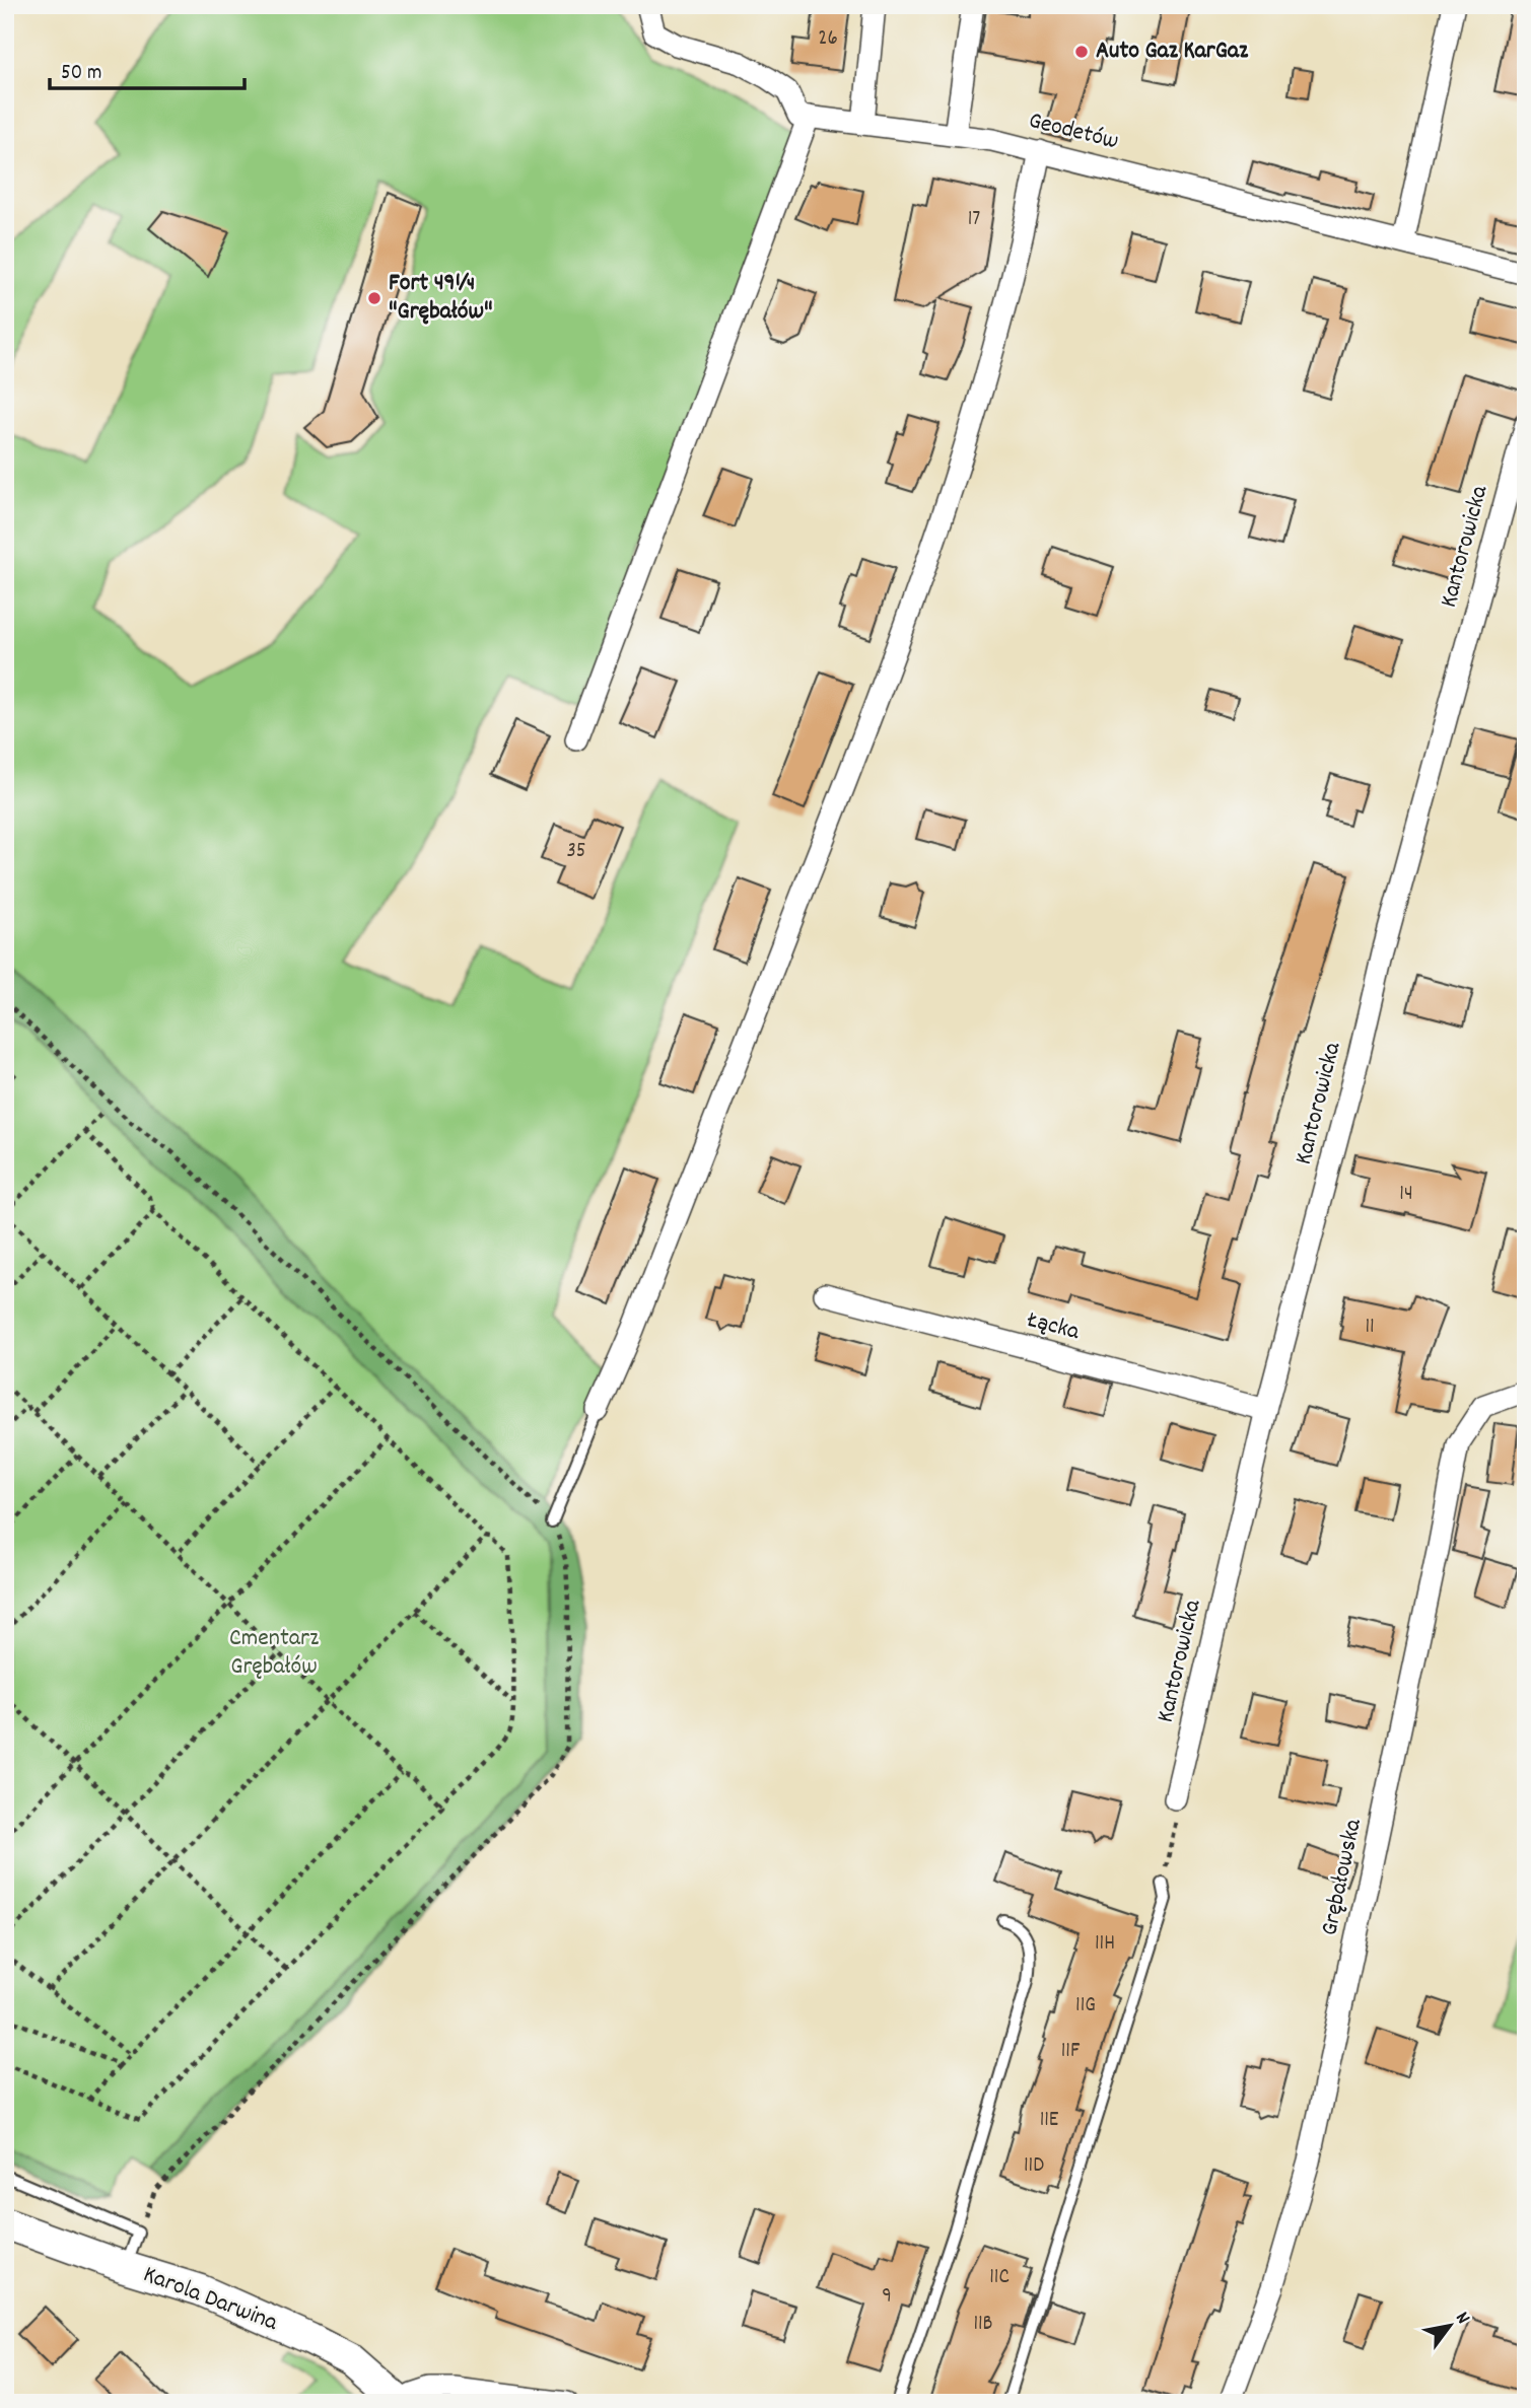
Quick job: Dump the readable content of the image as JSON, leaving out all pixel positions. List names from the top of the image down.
{
  "streets": {
    "street": [
      "Geodetów",
      "Kantorowicka",
      "Łącka",
      "Grębałowska",
      "Karola Darwina"
    ]
  },
  "crossings": [
    ["Kantorowicka", "Łącka"]
  ],
  "parks": ["Cmentarz Grębałów"],
  "places": ["Auto Gaz KarGaz", "Fort 49¼ \"Grębałów\""],
  "house_numbers": [
    "26",
    "17",
    "35",
    "14",
    "11",
    "11H",
    "11G",
    "11F",
    "11E",
    "11D",
    "11C",
    "9",
    "11B"
  ],
  "scale_bar": "50 m",
  "north": "top right"
}
